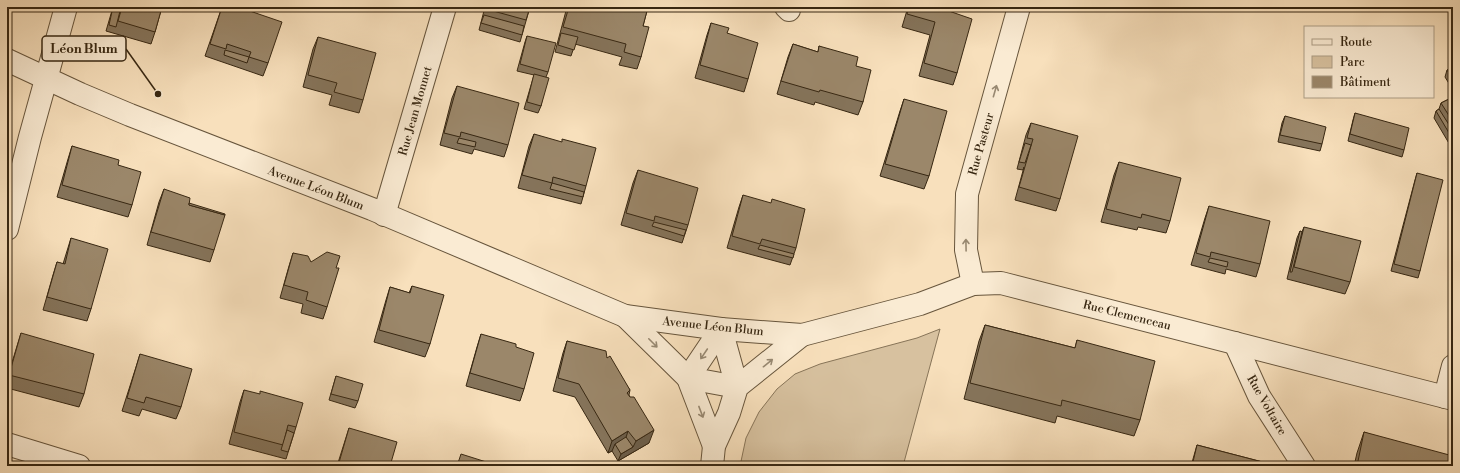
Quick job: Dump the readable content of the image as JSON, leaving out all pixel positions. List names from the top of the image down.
{
  "streets": {
    "street": [
      "Rue Jean Monnet",
      "Rue Pasteur",
      "Avenue Léon Blum",
      "Rue Clemenceau",
      "Rue Voltaire"
    ]
  },
  "crossings": [
    ["Rue Jean Monnet", "Avenue Léon Blum"],
    ["Rue Pasteur", "Rue Clemenceau"],
    ["Avenue Léon Blum", "Rue Clemenceau"],
    ["Rue Clemenceau", "Rue Voltaire"]
  ],
  "one_way": ["Rue Pasteur"],
  "places": ["Léon Blum"],
  "legend": ["Route", "Parc", "Bâtiment"]
}
